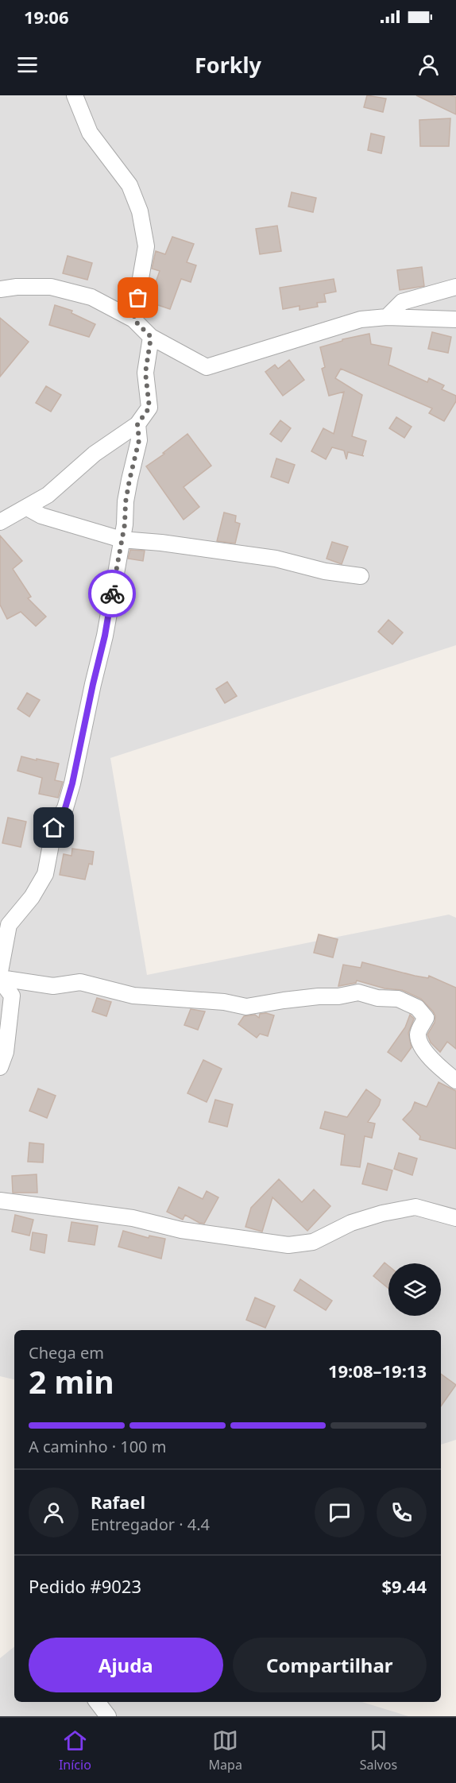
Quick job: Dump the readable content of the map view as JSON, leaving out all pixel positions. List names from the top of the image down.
{
  "page": {
    "status": "19:06",
    "header": "Forkly",
    "heading": ["2 min", "Chega em", "19:08–19:13"],
    "panel": [
      "Rafael",
      "Entregador · 4.4",
      "Pedido #9023",
      "$9.44"
    ],
    "bar": "A caminho · 100 m",
    "buttons": ["Ajuda", "Compartilhar"],
    "tabs": ["Início", "Mapa", "Salvos"]
  }
}
